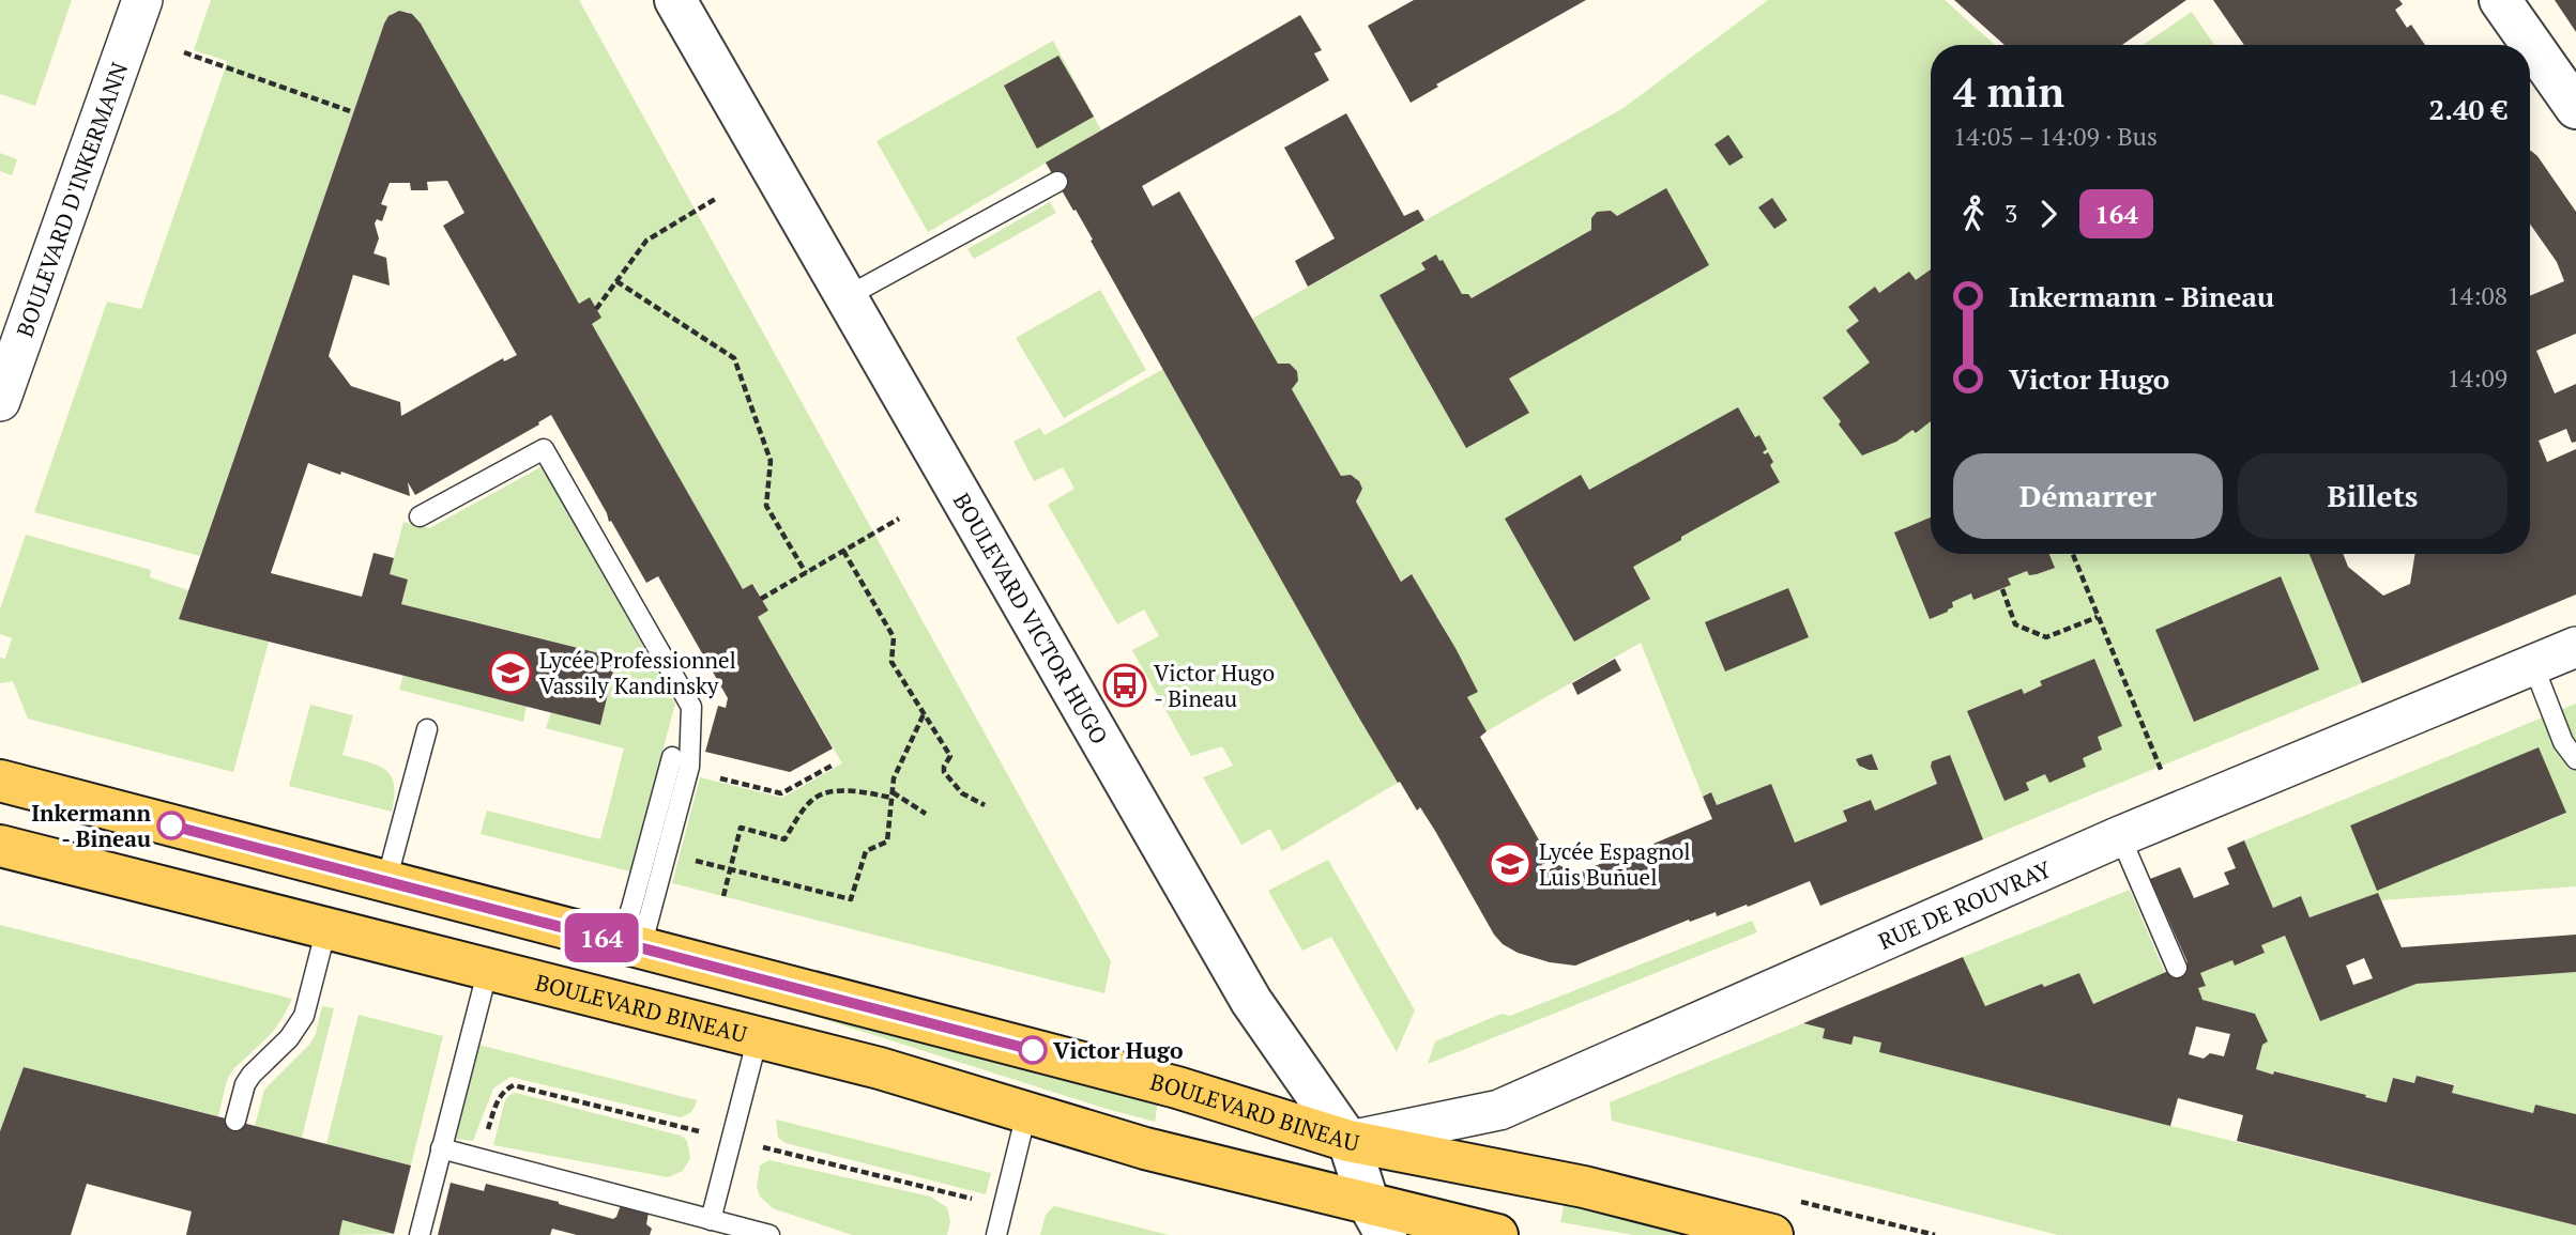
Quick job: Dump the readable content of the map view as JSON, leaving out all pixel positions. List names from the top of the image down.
{
  "streets": {
    "main road": ["BOULEVARD BINEAU"],
    "street": ["BOULEVARD D'INKERMANN", "BOULEVARD VICTOR HUGO", "RUE DE ROUVRAY"]
  },
  "crossings": [
    ["BOULEVARD VICTOR HUGO", "RUE DE ROUVRAY"],
    ["BOULEVARD VICTOR HUGO", "BOULEVARD BINEAU"],
    ["RUE DE ROUVRAY", "BOULEVARD BINEAU"]
  ],
  "places": {
    "school or university": ["Lycée Professionnel Vassily Kandinsky", "Lycée Espagnol Luis Buñuel"],
    "bus stop": ["Victor Hugo - Bineau"],
    "other": ["Inkermann - Bineau", "Victor Hugo"]
  },
  "lines": ["bus line 164"],
  "page": {
    "on_map": "164",
    "heading": ["4 min", "14:05 – 14:09 · Bus", "2.40 €"],
    "legs": ["3", "164"],
    "list": [
      {
        "name": "Inkermann - Bineau",
        "value": "14:08"
      },
      {
        "name": "Victor Hugo",
        "value": "14:09"
      }
    ],
    "buttons": ["Démarrer", "Billets"]
  }
}
